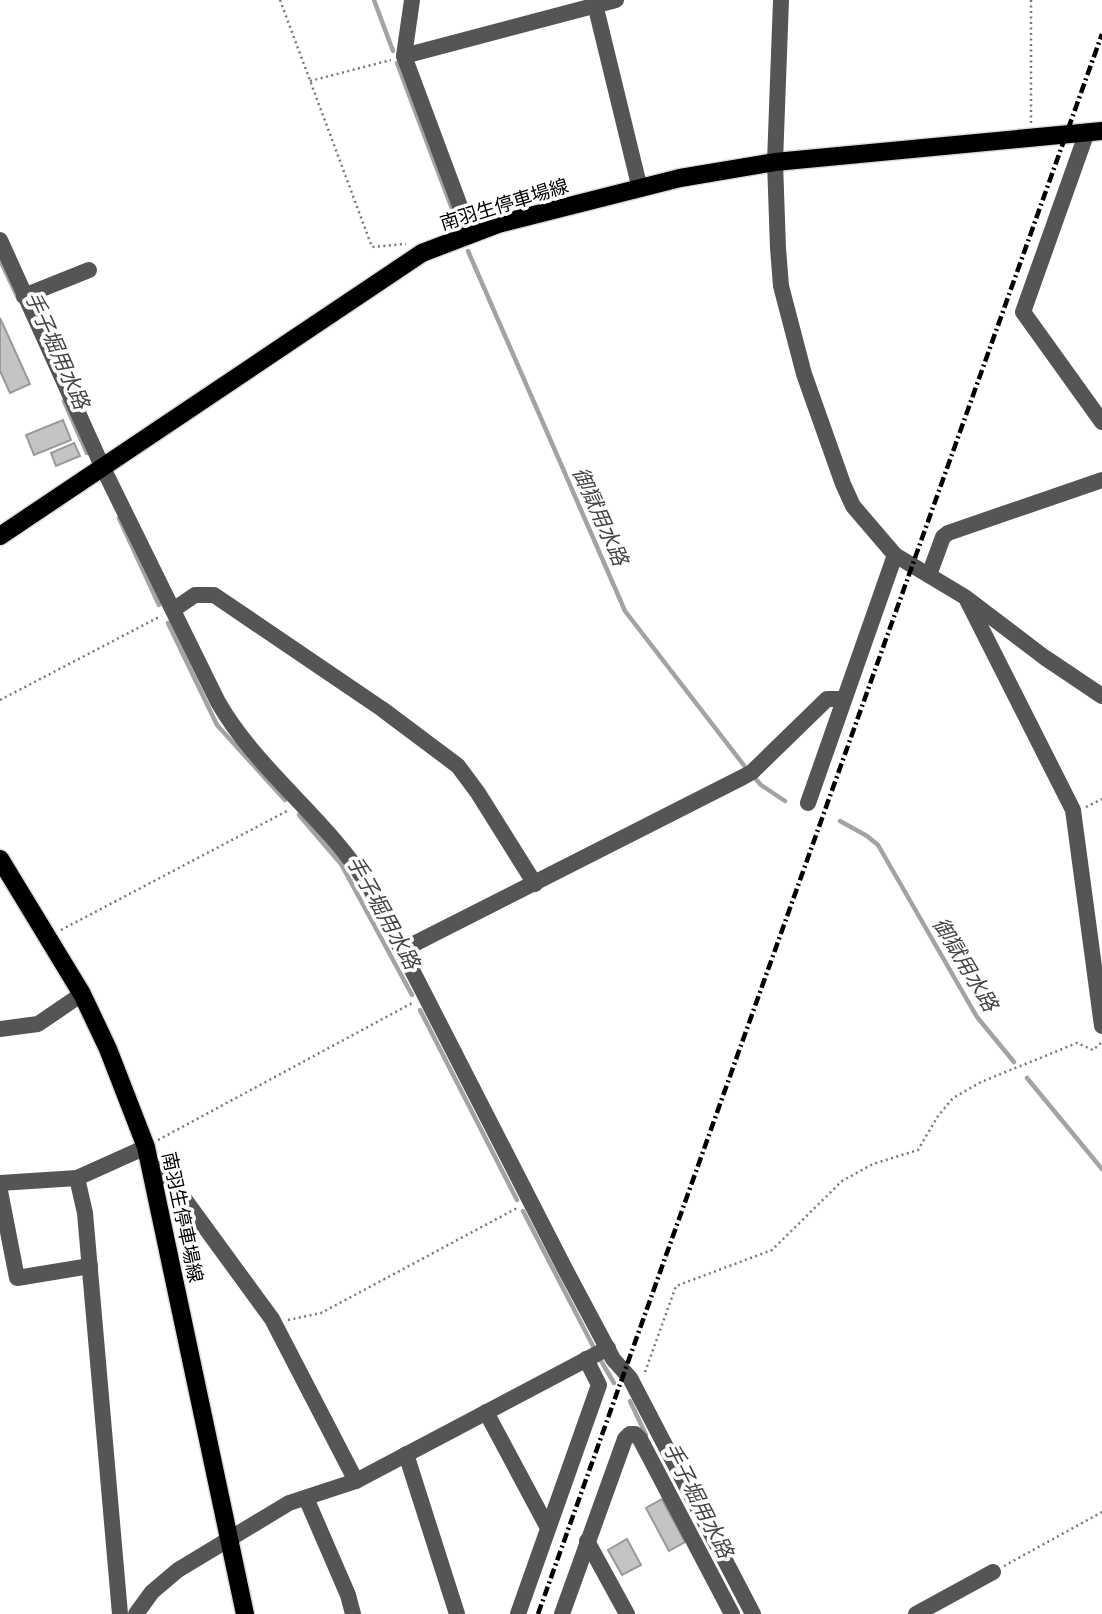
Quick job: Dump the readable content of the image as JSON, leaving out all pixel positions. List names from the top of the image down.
{
  "streets": {
    "main road": ["南羽生停車場線"]
  },
  "water": ["手子堀用水路", "御獄用水路"]
}
